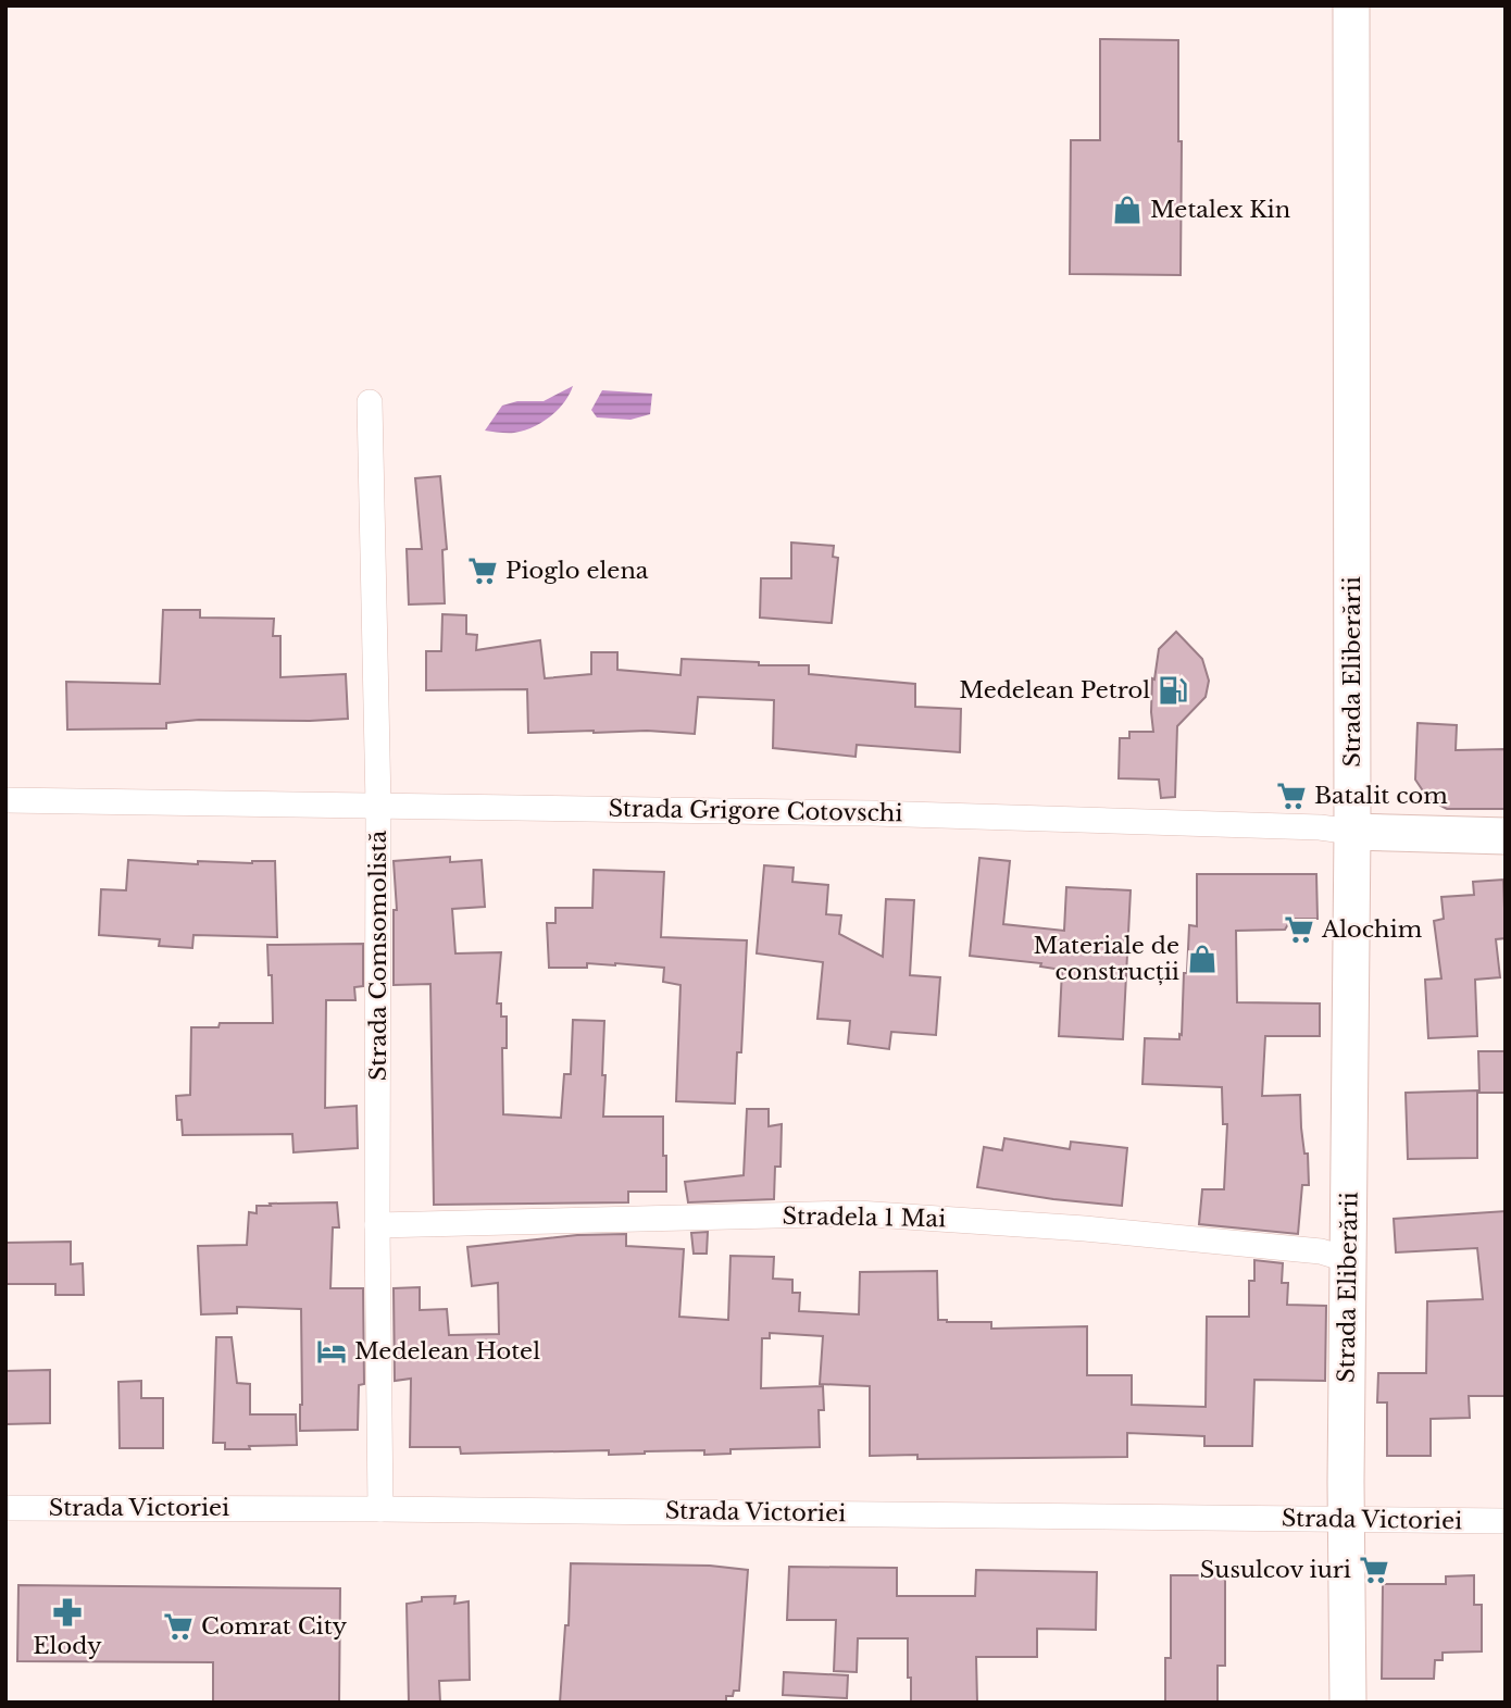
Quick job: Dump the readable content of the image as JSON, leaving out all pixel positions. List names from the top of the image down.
{
  "streets": {
    "main road": ["Strada Eliberării", "Strada Grigore Cotovschi"],
    "street": ["Strada Comsomolistă", "Stradela 1 Mai", "Strada Victoriei"]
  },
  "crossings": [
    ["Strada Eliberării", "Strada Grigore Cotovschi"],
    ["Strada Eliberării", "Stradela 1 Mai"],
    ["Strada Eliberării", "Strada Victoriei"],
    ["Strada Grigore Cotovschi", "Strada Comsomolistă"],
    ["Strada Comsomolistă", "Stradela 1 Mai"],
    ["Strada Comsomolistă", "Strada Victoriei"]
  ],
  "places": {
    "shop": ["Metalex Kin", "Materiale de construcții"],
    "supermarket": [
      "Pioglo elena",
      "Batalit com",
      "Alochim",
      "Susulcov iuri",
      "Comrat City"
    ],
    "fuel station": ["Medelean Petrol"],
    "hotel": ["Medelean Hotel"],
    "pharmacy": ["Elody"]
  }
}
